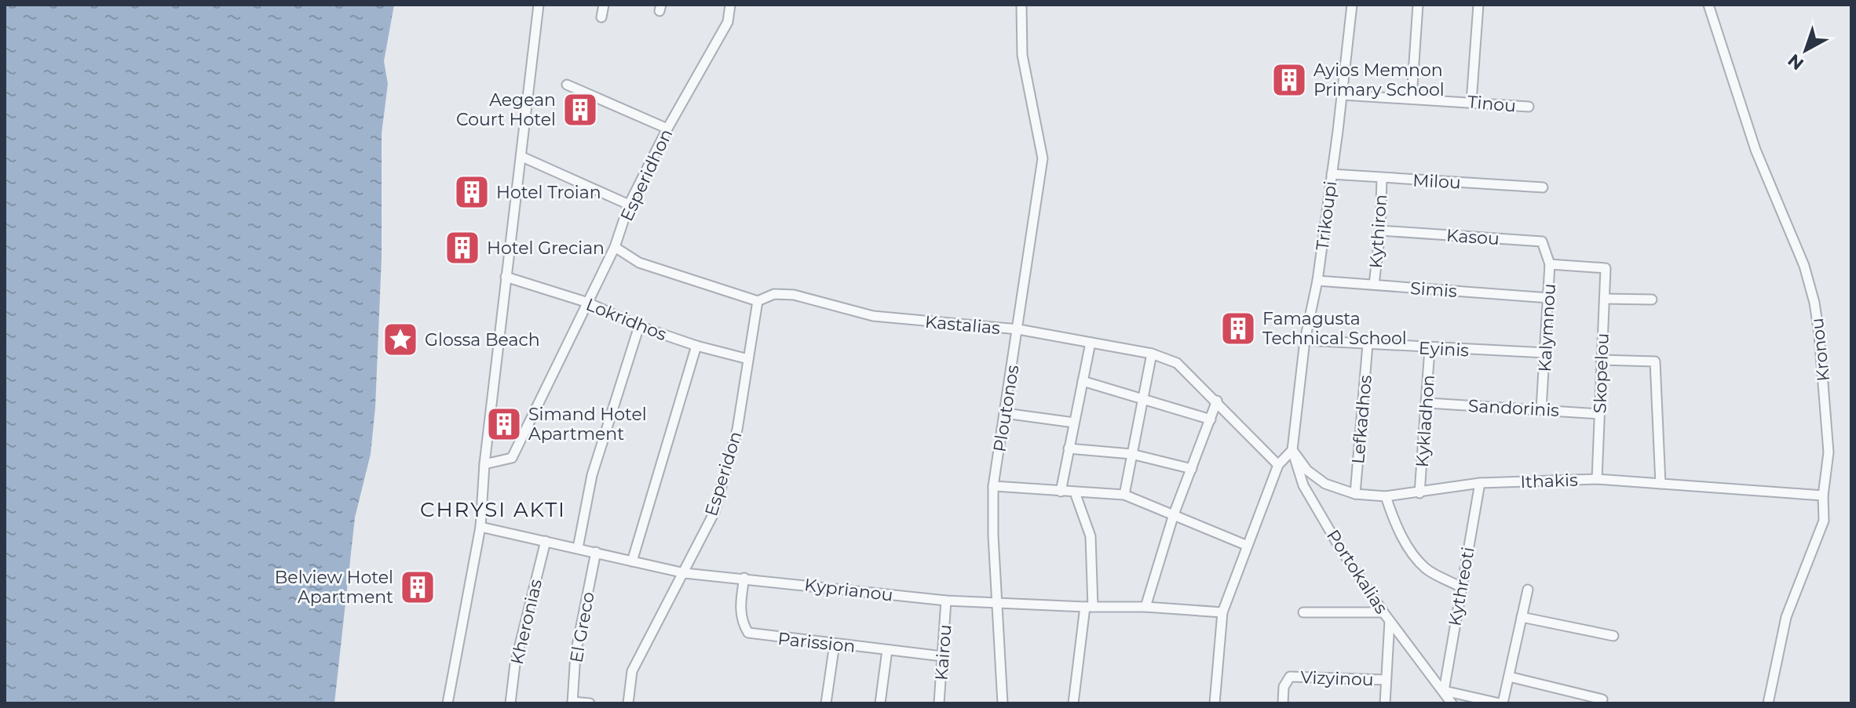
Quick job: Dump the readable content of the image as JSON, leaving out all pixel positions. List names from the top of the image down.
{
  "streets": {
    "street": [
      "Tinou",
      "Esperidhon",
      "Milou",
      "Trikoupi",
      "Kythiron",
      "Kasou",
      "Simis",
      "Lokridhos",
      "Kastalias",
      "Kalymnou",
      "Eyinis",
      "Kronou",
      "Skopelou",
      "Sandorinis",
      "Ploutonos",
      "Lefkadhos",
      "Kykladhon",
      "Esperidon",
      "Ithakis",
      "Portokalias",
      "Kythreoti",
      "Kyprianou",
      "Kheronias",
      "El Greco",
      "Parission",
      "Kairou",
      "Vizyinou"
    ]
  },
  "crossings": [
    ["Tinou", "Trikoupi"],
    ["Esperidhon", "Lokridhos"],
    ["Milou", "Trikoupi"],
    ["Milou", "Kythiron"],
    ["Trikoupi", "Simis"],
    ["Trikoupi", "Eyinis"],
    ["Trikoupi", "Portokalias"],
    ["Kythiron", "Kasou"],
    ["Kythiron", "Simis"],
    ["Kasou", "Kalymnou"],
    ["Simis", "Kalymnou"],
    ["Lokridhos", "Esperidon"],
    ["Kastalias", "Ploutonos"],
    ["Kastalias", "Esperidon"],
    ["Kalymnou", "Eyinis"],
    ["Kalymnou", "Skopelou"],
    ["Kalymnou", "Sandorinis"],
    ["Eyinis", "Lefkadhos"],
    ["Eyinis", "Kykladhon"],
    ["Kronou", "Ithakis"],
    ["Skopelou", "Sandorinis"],
    ["Skopelou", "Ithakis"],
    ["Sandorinis", "Kykladhon"],
    ["Ploutonos", "Kyprianou"],
    ["Lefkadhos", "Ithakis"],
    ["Kykladhon", "Ithakis"],
    ["Esperidon", "Kyprianou"],
    ["Ithakis", "Portokalias"],
    ["Ithakis", "Kythreoti"],
    ["Portokalias", "Kythreoti"],
    ["Kyprianou", "Kheronias"],
    ["Kyprianou", "El Greco"],
    ["Kyprianou", "Parission"],
    ["Kyprianou", "Kairou"],
    ["Parission", "Kairou"]
  ],
  "districts": ["CHRYSI AKTI"],
  "places": {
    "building": [
      "Ayios Memnon Primary School",
      "Aegean Court Hotel",
      "Hotel Troian",
      "Hotel Grecian",
      "Famagusta Technical School",
      "Simand Hotel Apartment",
      "Belview Hotel Apartment"
    ],
    "place": ["Glossa Beach"]
  },
  "north": "bottom left"
}
